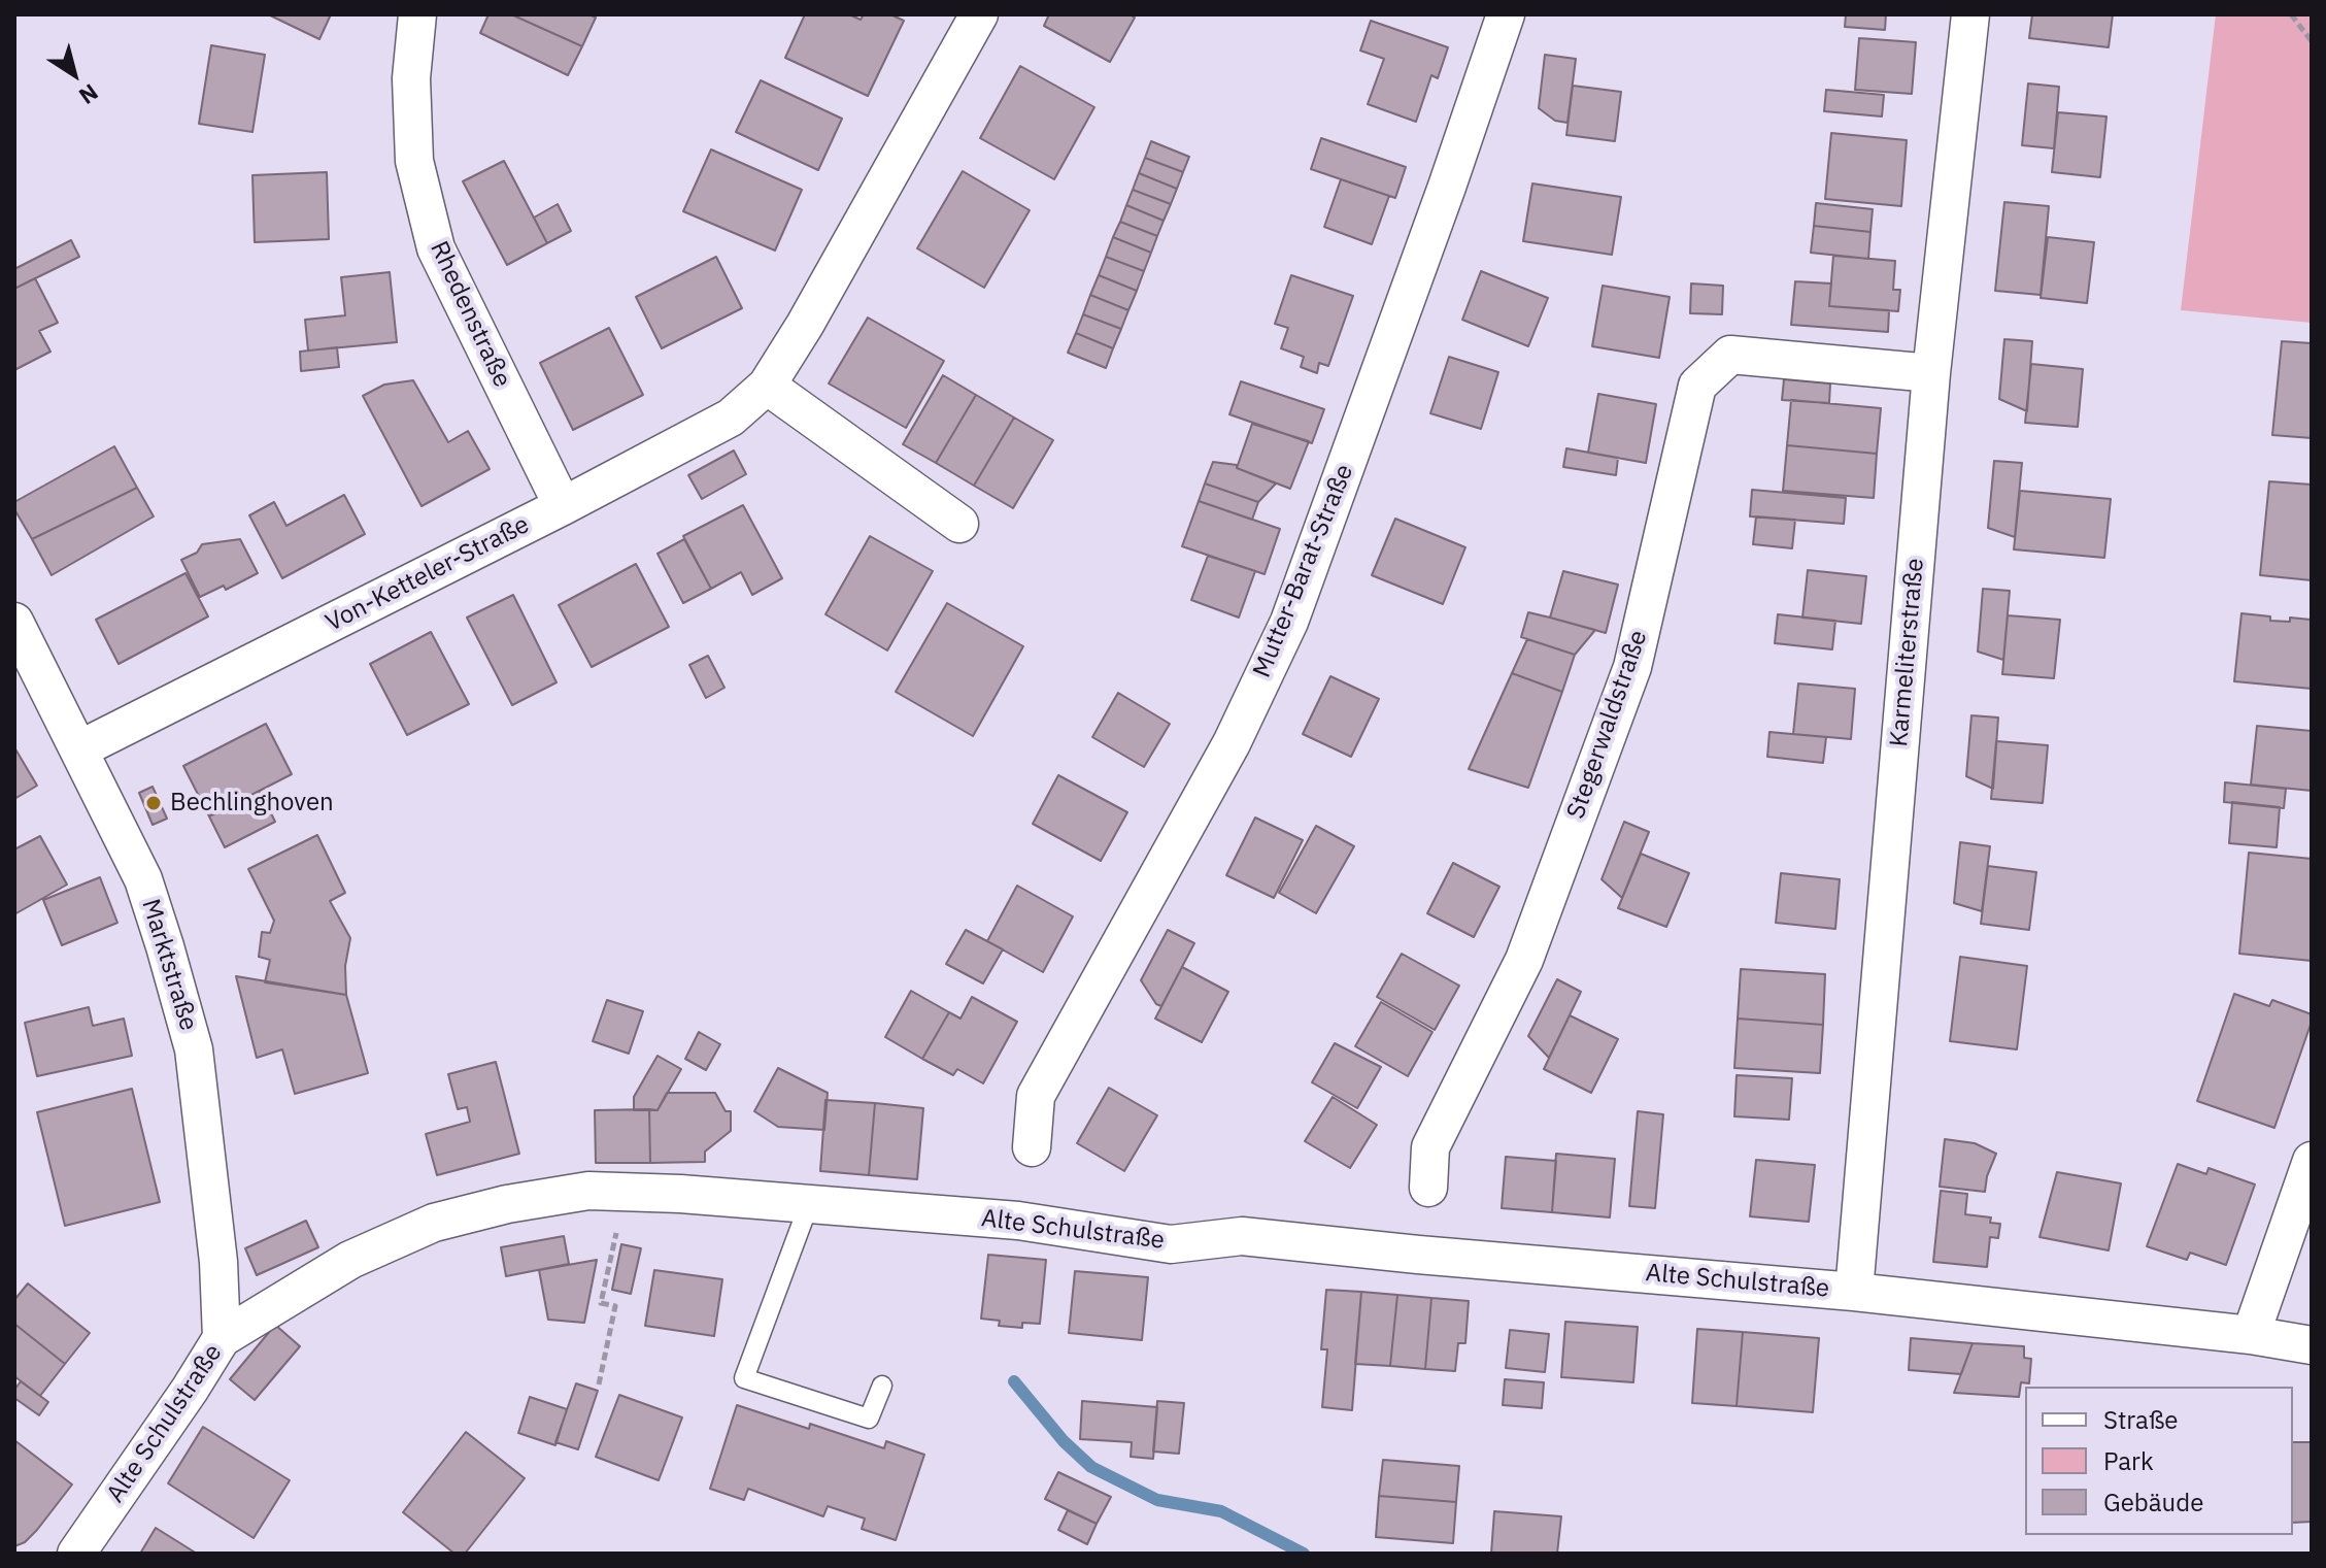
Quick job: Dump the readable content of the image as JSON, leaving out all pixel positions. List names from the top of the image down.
{
  "streets": {
    "street": [
      "Rhedenstraße",
      "Mutter-Barat-Straße",
      "Von-Ketteler-Straße",
      "Karmeliterstraße",
      "Stegerwaldstraße",
      "Marktstraße",
      "Alte Schulstraße"
    ]
  },
  "crossings": [
    ["Rhedenstraße", "Von-Ketteler-Straße"],
    ["Von-Ketteler-Straße", "Marktstraße"],
    ["Karmeliterstraße", "Stegerwaldstraße"],
    ["Karmeliterstraße", "Alte Schulstraße"],
    ["Marktstraße", "Alte Schulstraße"]
  ],
  "places": ["Bechlinghoven"],
  "legend": ["Straße", "Park", "Gebäude"],
  "north": "bottom right"
}
